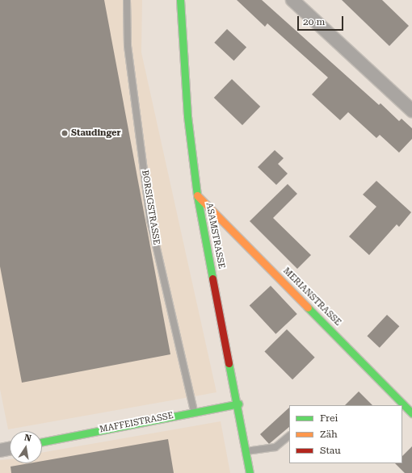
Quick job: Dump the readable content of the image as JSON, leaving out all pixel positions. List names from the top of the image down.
{
  "streets": {
    "street": ["ASAMSTRASSE", "MERIANSTRASSE", "MAFFEISTRASSE"],
    "lane": ["BORSIGSTRASSE"]
  },
  "crossings": [
    ["BORSIGSTRASSE", "MAFFEISTRASSE"],
    ["ASAMSTRASSE", "MERIANSTRASSE"],
    ["ASAMSTRASSE", "MAFFEISTRASSE"]
  ],
  "places": ["Staudinger"],
  "legend": ["Frei", "Zäh", "Stau"],
  "scale_bar": "20 m",
  "north": "top"
}
